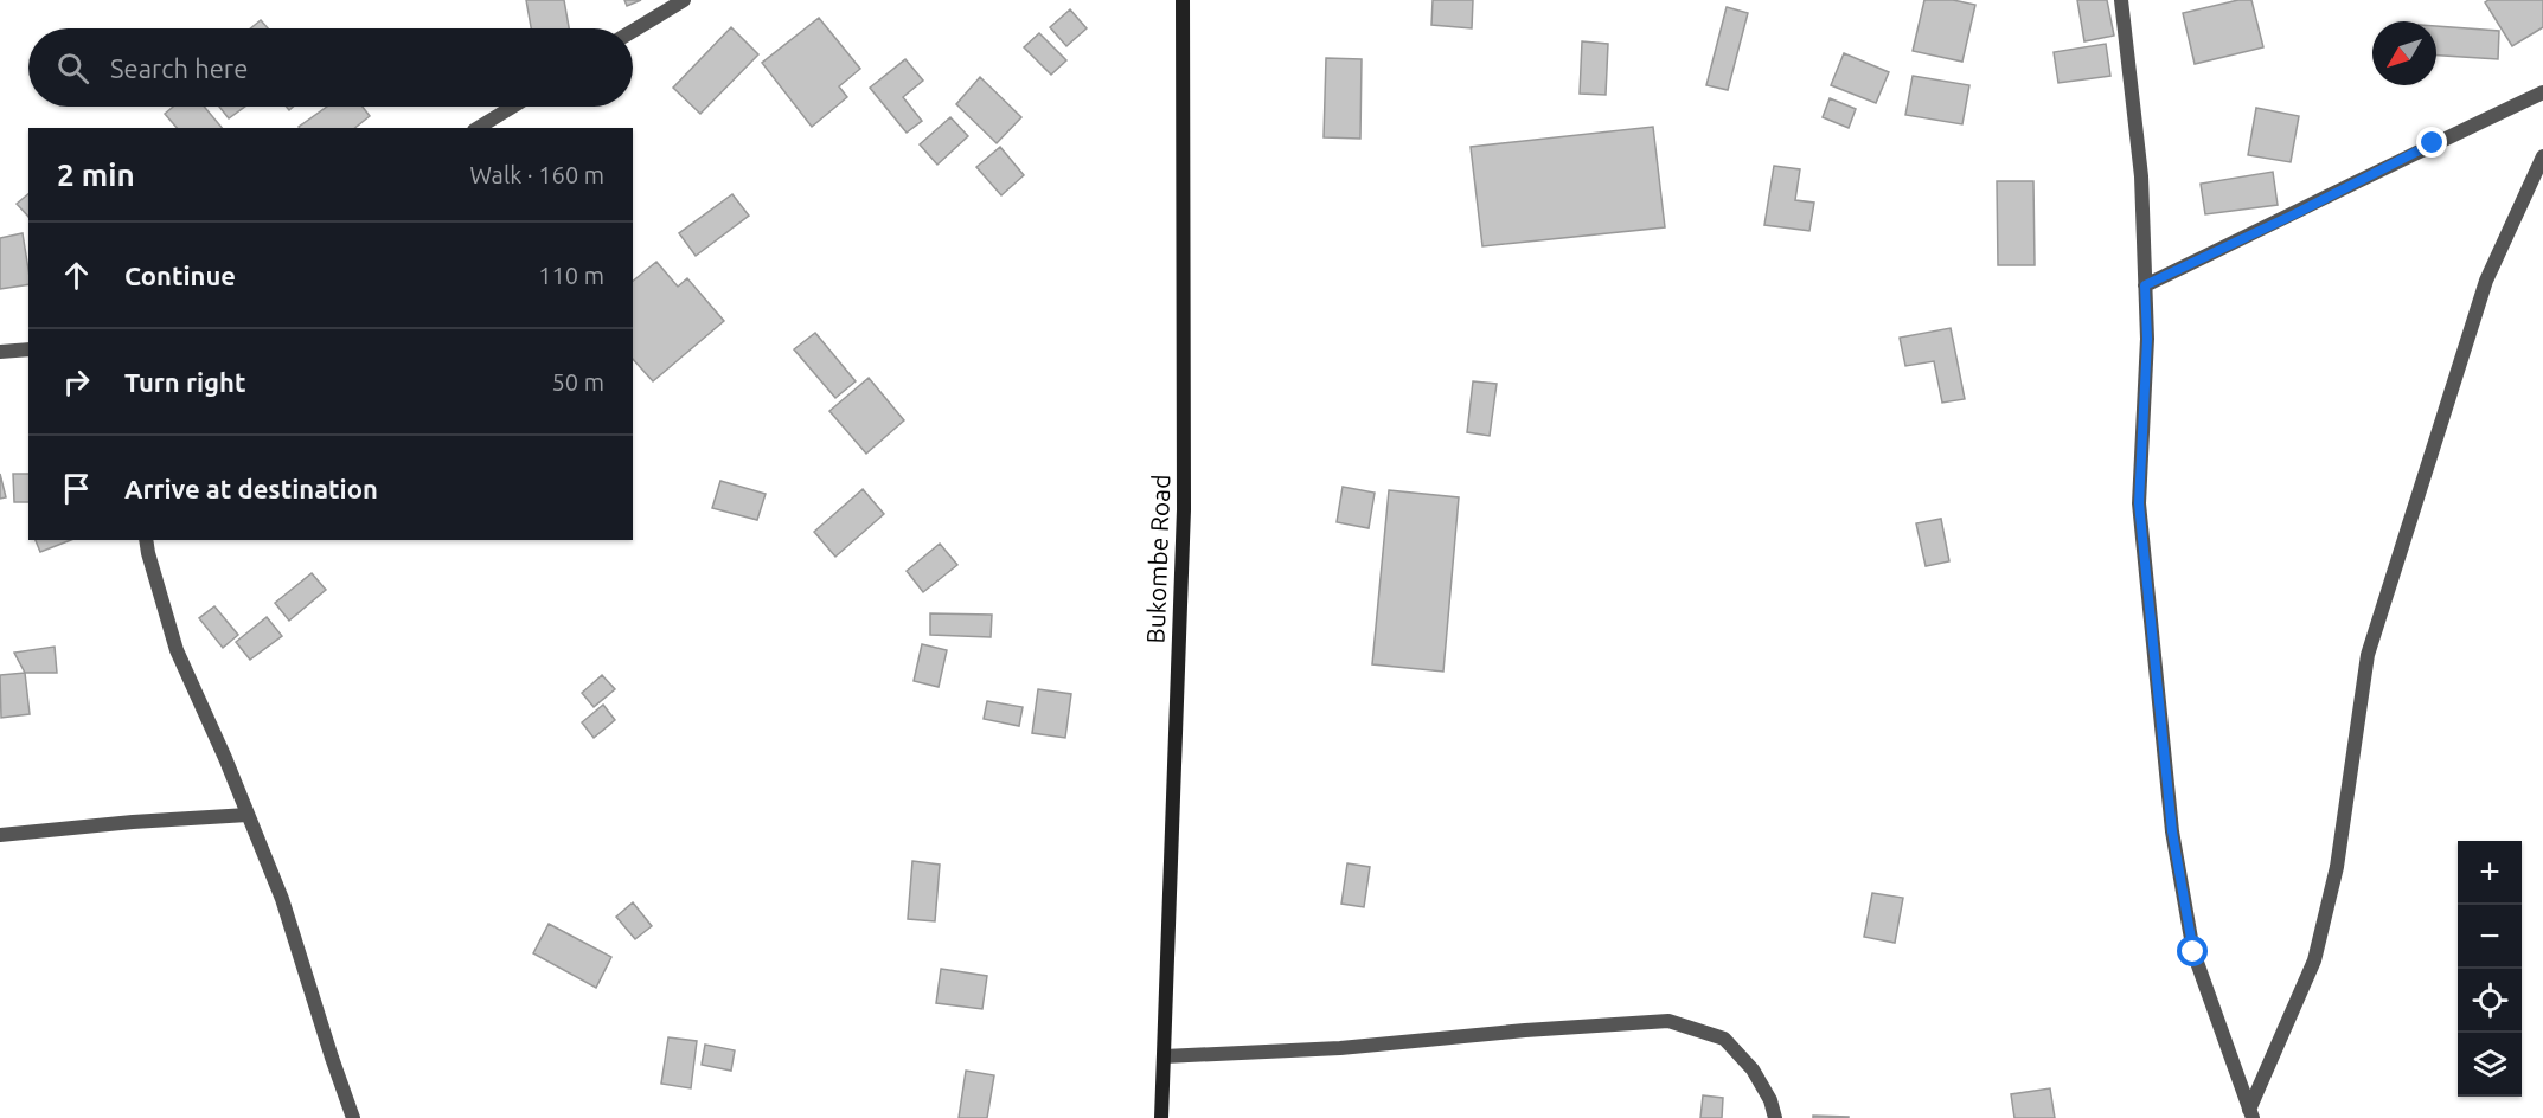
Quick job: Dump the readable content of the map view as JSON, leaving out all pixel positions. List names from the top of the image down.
{
  "streets": {
    "main road": ["Bukombe Road"]
  },
  "north": "bottom left",
  "page": {
    "search": "Search here",
    "heading": ["2 min", "Walk · 160 m"],
    "list": [
      ["Continue", "110 m"],
      ["Turn right", "50 m"],
      "Arrive at destination"
    ],
    "map_buttons": ["+", "−"]
  }
}
